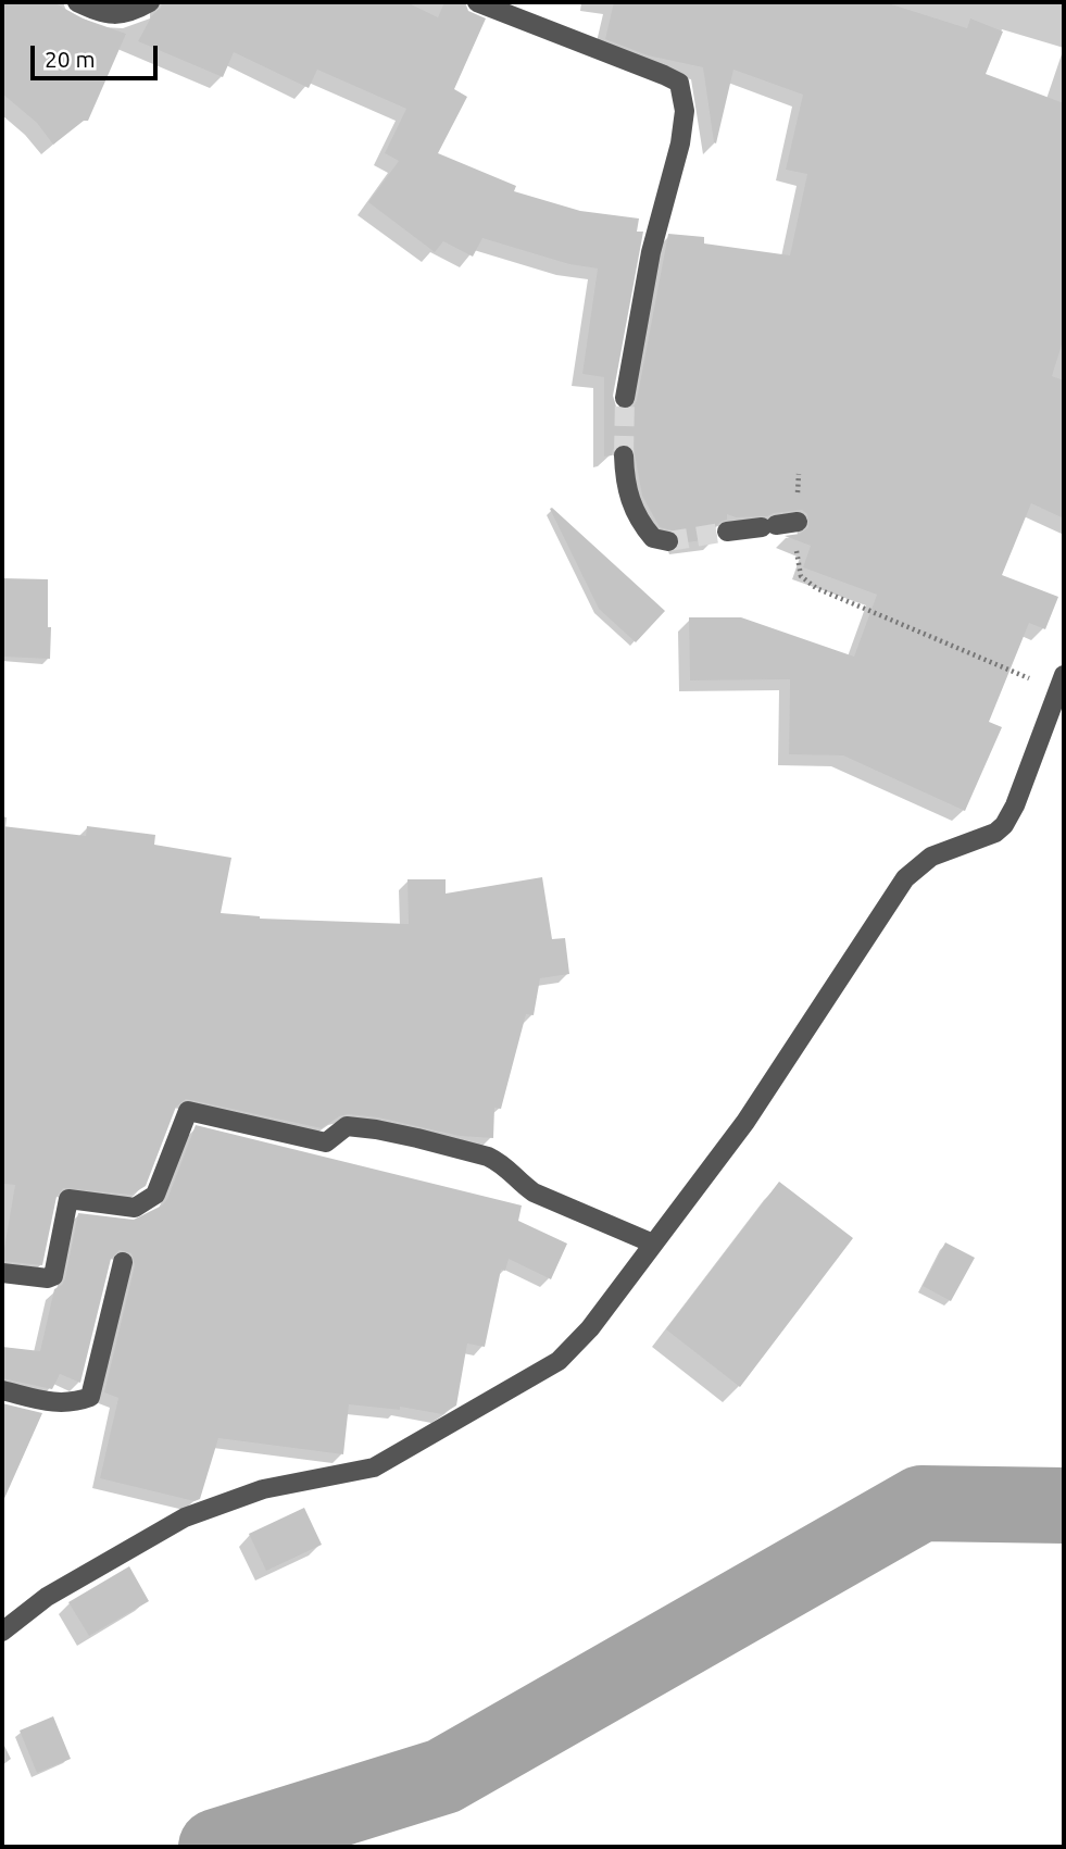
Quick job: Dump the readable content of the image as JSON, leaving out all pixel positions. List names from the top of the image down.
{
  "scale_bar": "20 m"
}
